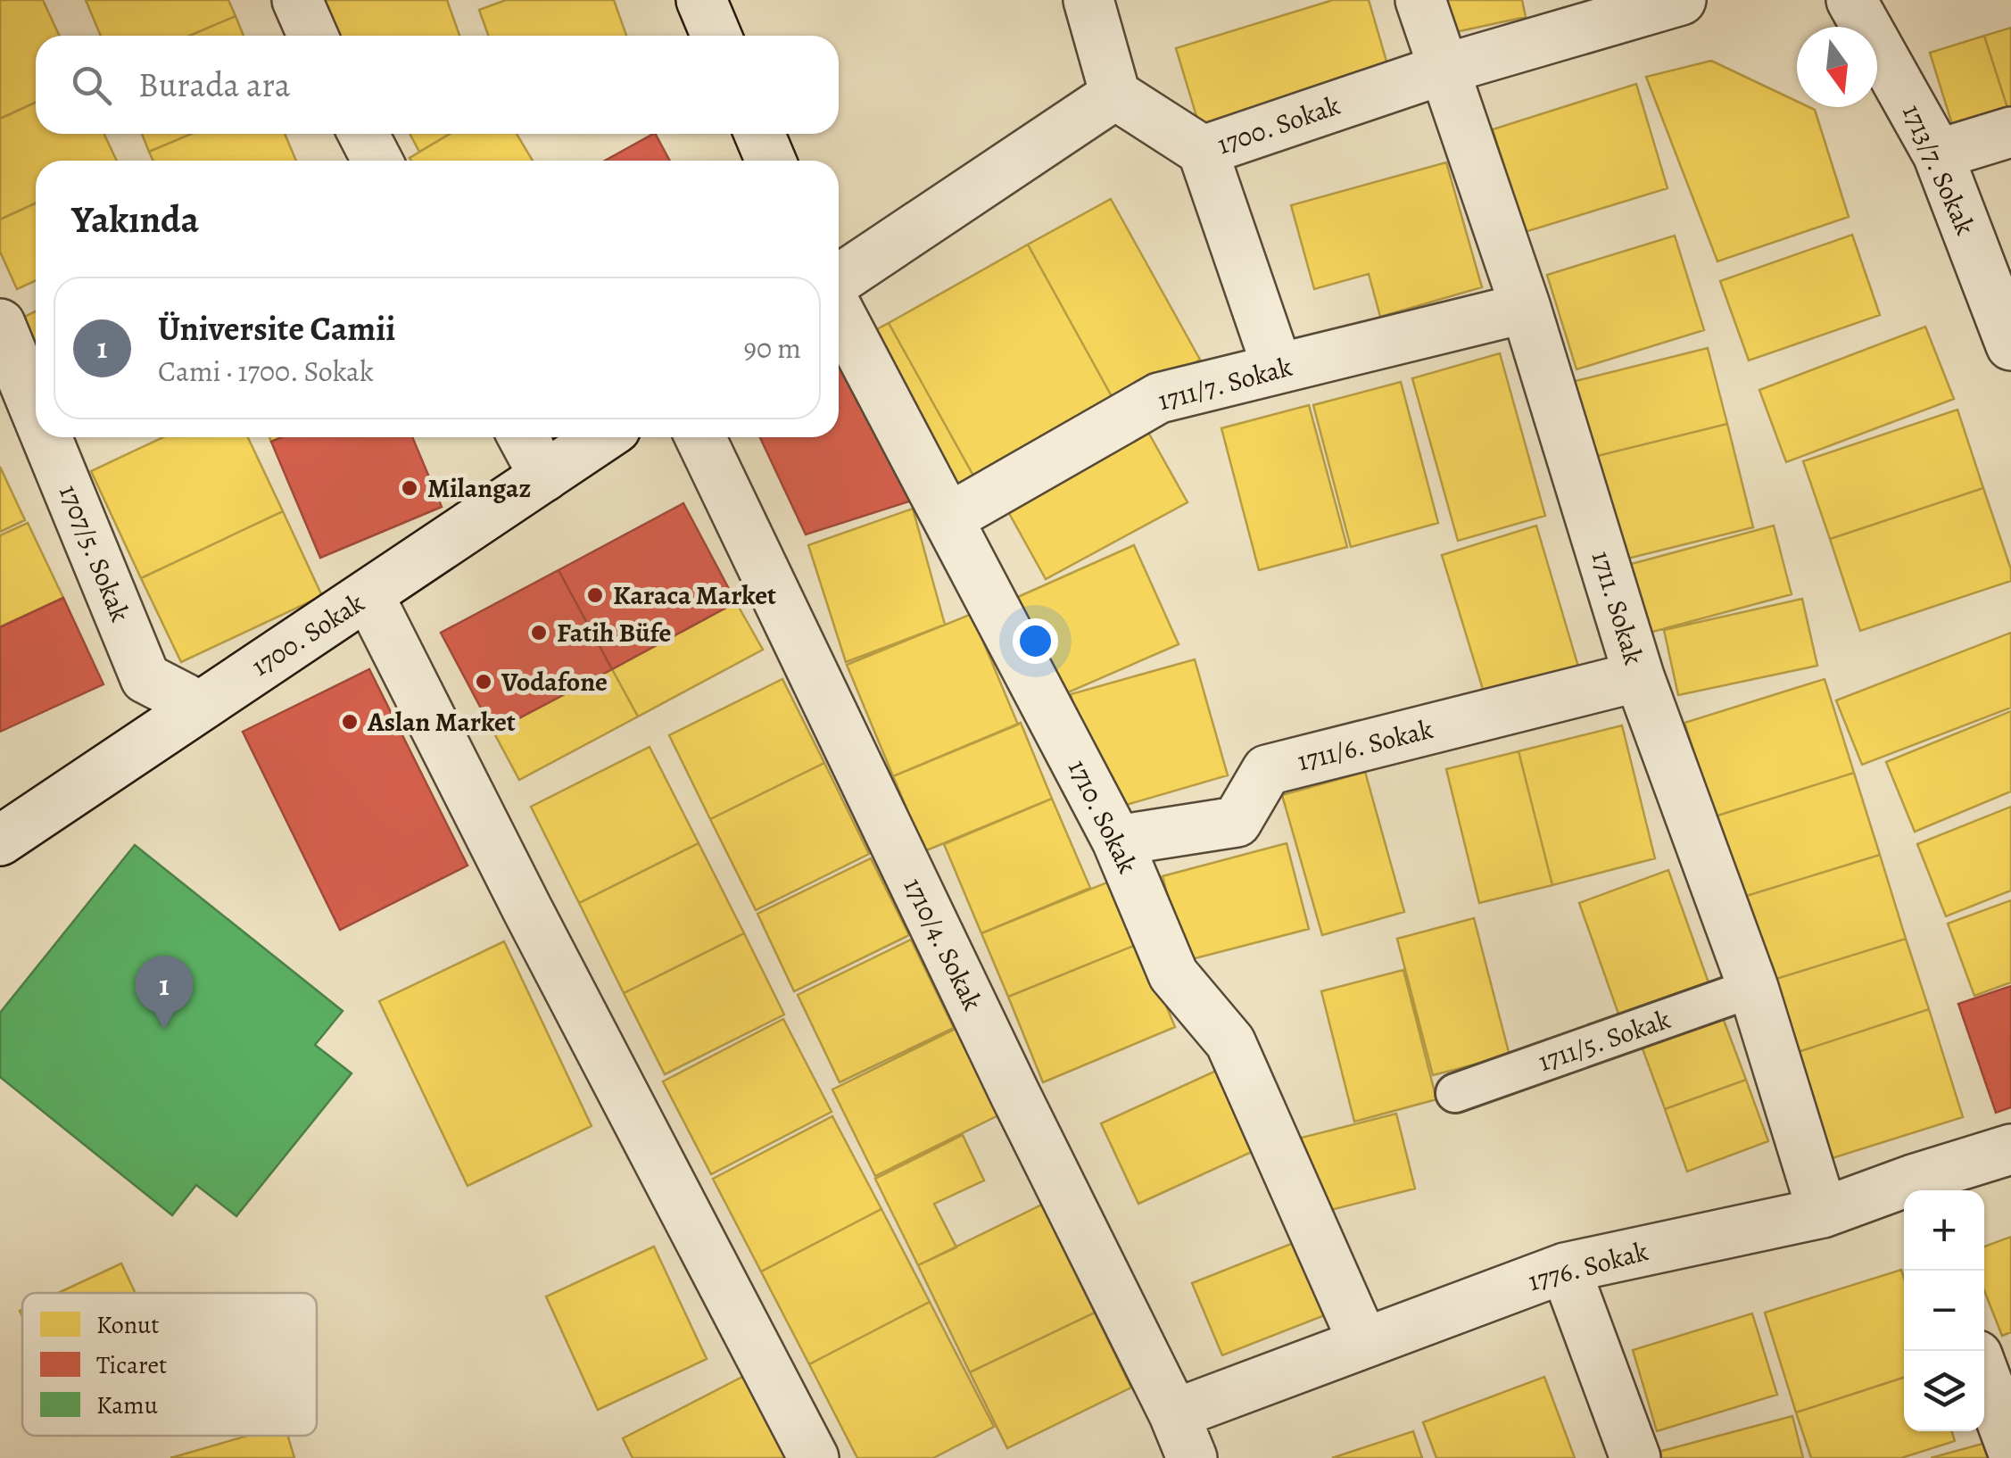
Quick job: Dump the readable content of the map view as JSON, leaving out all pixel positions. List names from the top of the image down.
{
  "streets": {
    "street": [
      "1700. Sokak",
      "1713/7. Sokak",
      "1711/7. Sokak",
      "1707/5. Sokak",
      "1711. Sokak",
      "1711/6. Sokak",
      "1710. Sokak",
      "1710/4. Sokak",
      "1776. Sokak"
    ],
    "lane": ["1711/5. Sokak"]
  },
  "crossings": [
    ["1700. Sokak", "1707/5. Sokak"],
    ["1700. Sokak", "1711. Sokak"],
    ["1711/7. Sokak", "1711. Sokak"],
    ["1711/7. Sokak", "1710. Sokak"],
    ["1711. Sokak", "1711/6. Sokak"],
    ["1711. Sokak", "1711/5. Sokak"],
    ["1711. Sokak", "1776. Sokak"],
    ["1711/6. Sokak", "1710. Sokak"],
    ["1710. Sokak", "1776. Sokak"],
    ["1710/4. Sokak", "1776. Sokak"]
  ],
  "places": [
    "Milangaz",
    "Karaca Market",
    "Fatih Büfe",
    "Vodafone",
    "Aslan Market"
  ],
  "legend": ["Konut", "Ticaret", "Kamu"],
  "north": "bottom",
  "page": {
    "search": "Burada ara",
    "heading": "Yakında",
    "list": [
      {
        "mark": "1",
        "name": "Üniversite Camii",
        "note": "Cami · 1700. Sokak",
        "value": "90 m"
      }
    ],
    "pins": "1",
    "map_buttons": ["+", "−"]
  }
}
